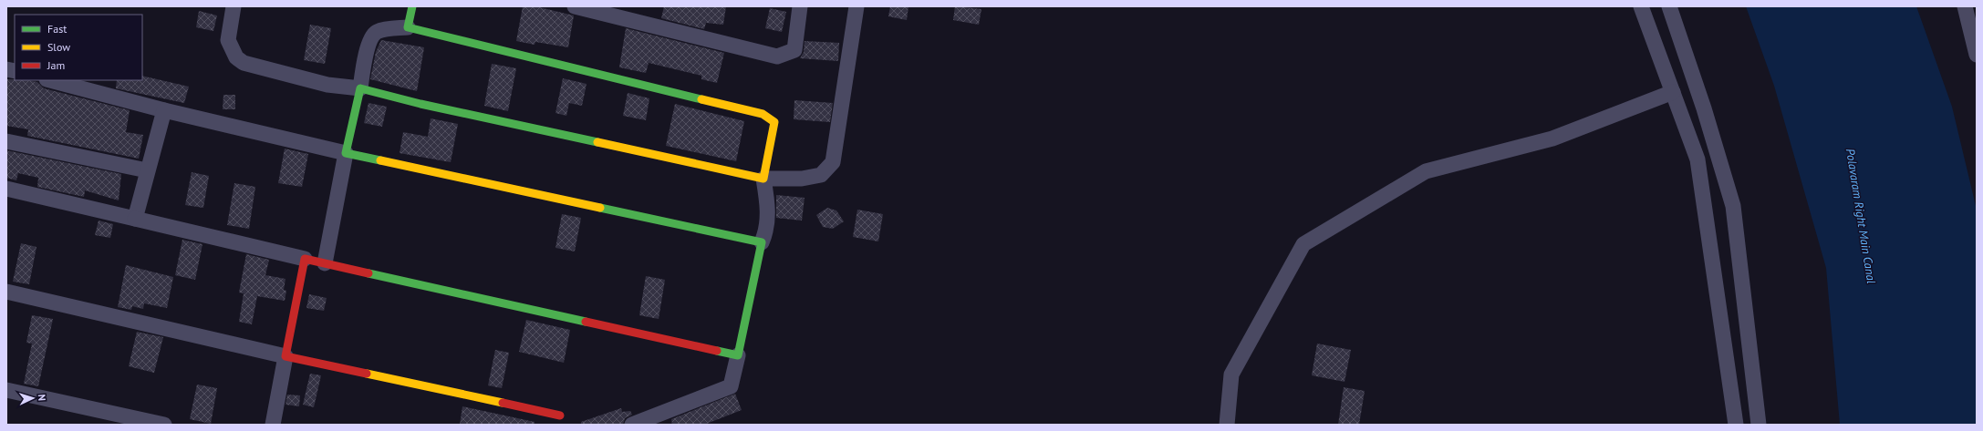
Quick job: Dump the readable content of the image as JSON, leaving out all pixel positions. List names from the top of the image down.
{
  "water": ["Polavaram Right Main Canal"],
  "legend": ["Fast", "Slow", "Jam"],
  "north": "right"
}
